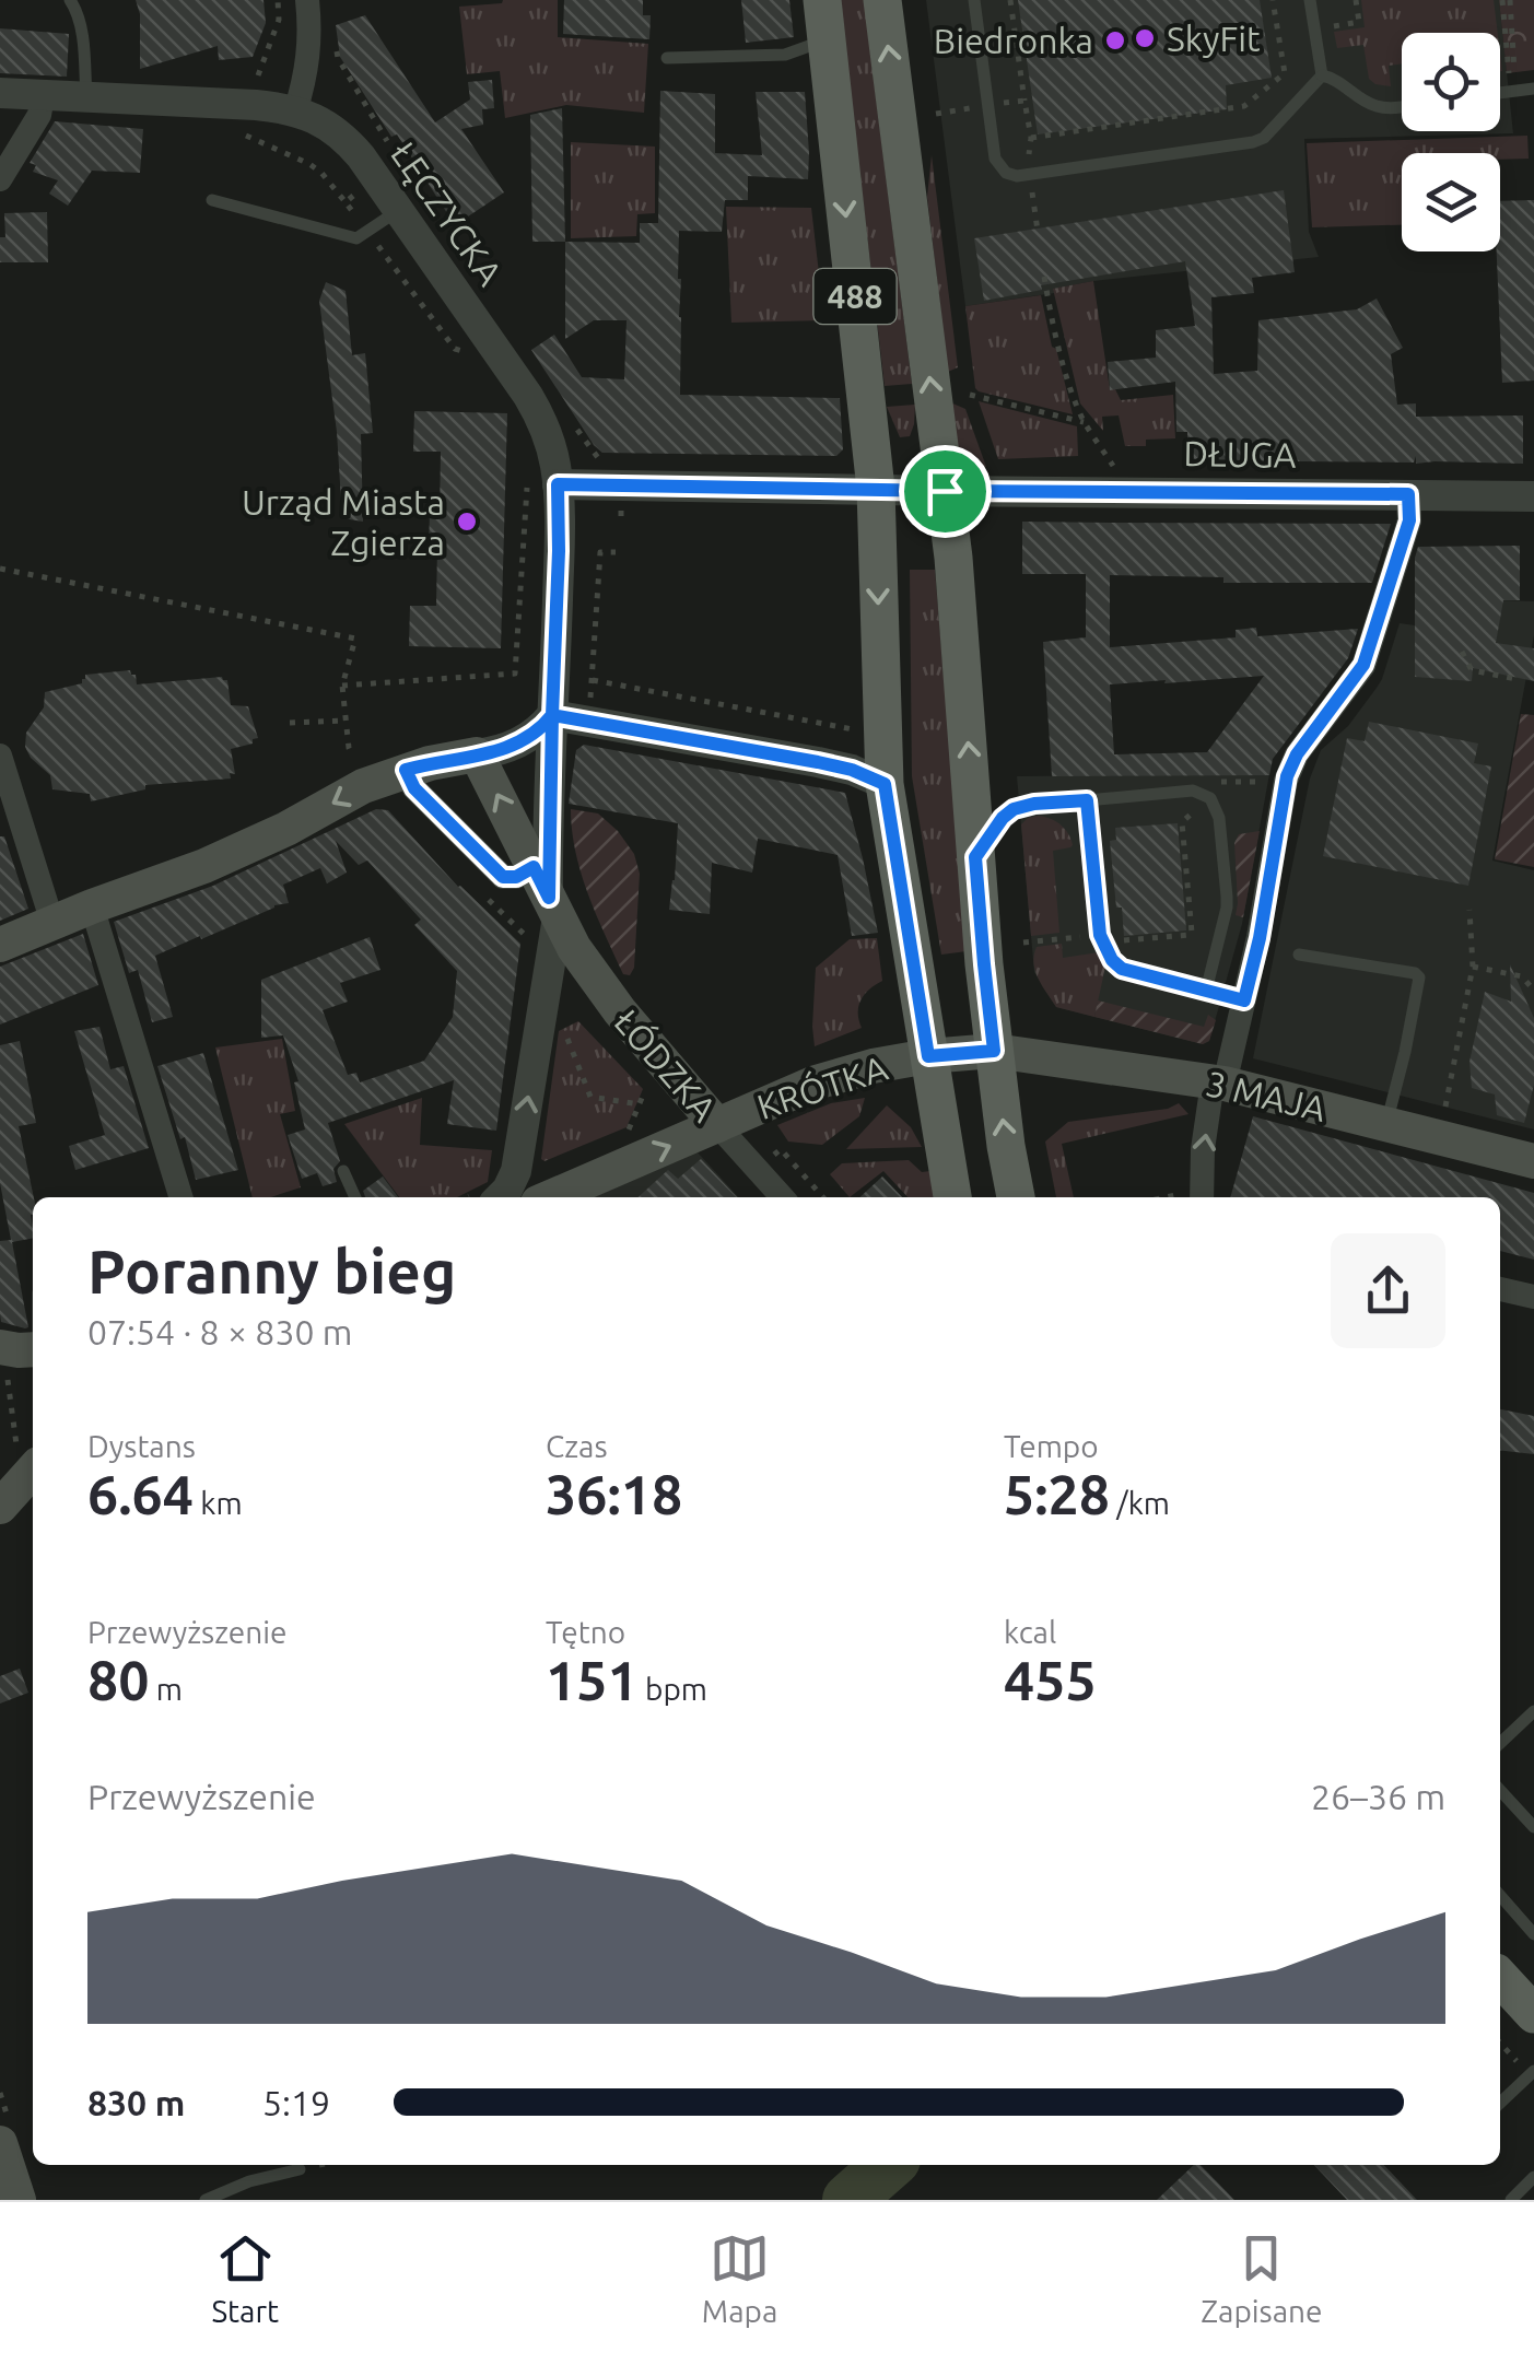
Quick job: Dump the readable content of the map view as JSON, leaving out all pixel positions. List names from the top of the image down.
{
  "streets": {
    "main road": [
      "488",
      "ŁÓDZKA",
      "KRÓTKA",
      "3 MAJA"
    ],
    "street": ["ŁĘCZYCKA", "DŁUGA"]
  },
  "crossings": [
    ["ŁĘCZYCKA", "DŁUGA"],
    ["ŁĘCZYCKA", "ŁÓDZKA"],
    ["488", "DŁUGA"],
    ["488", "KRÓTKA"],
    ["488", "3 MAJA"],
    ["ŁÓDZKA", "KRÓTKA"],
    ["KRÓTKA", "3 MAJA"]
  ],
  "one_way": ["KRÓTKA"],
  "places": ["SkyFit", "Biedronka", "Urząd Miasta Zgierza"],
  "page": {
    "heading": ["Poranny bieg", "07:54 · 8 × 830 m"],
    "stats": [
      ["Dystans", "6.64 km"],
      ["Czas", "36:18"],
      ["Tempo", "5:28 /km"],
      ["Przewyższenie", "80 m"],
      ["Tętno", "151 bpm"],
      ["kcal", "455"]
    ],
    "chart": ["Przewyższenie", "26–36 m"],
    "list": [
      {
        "name": "830 m",
        "note": "5:19"
      }
    ],
    "tabs": ["Start", "Mapa", "Zapisane"]
  }
}
